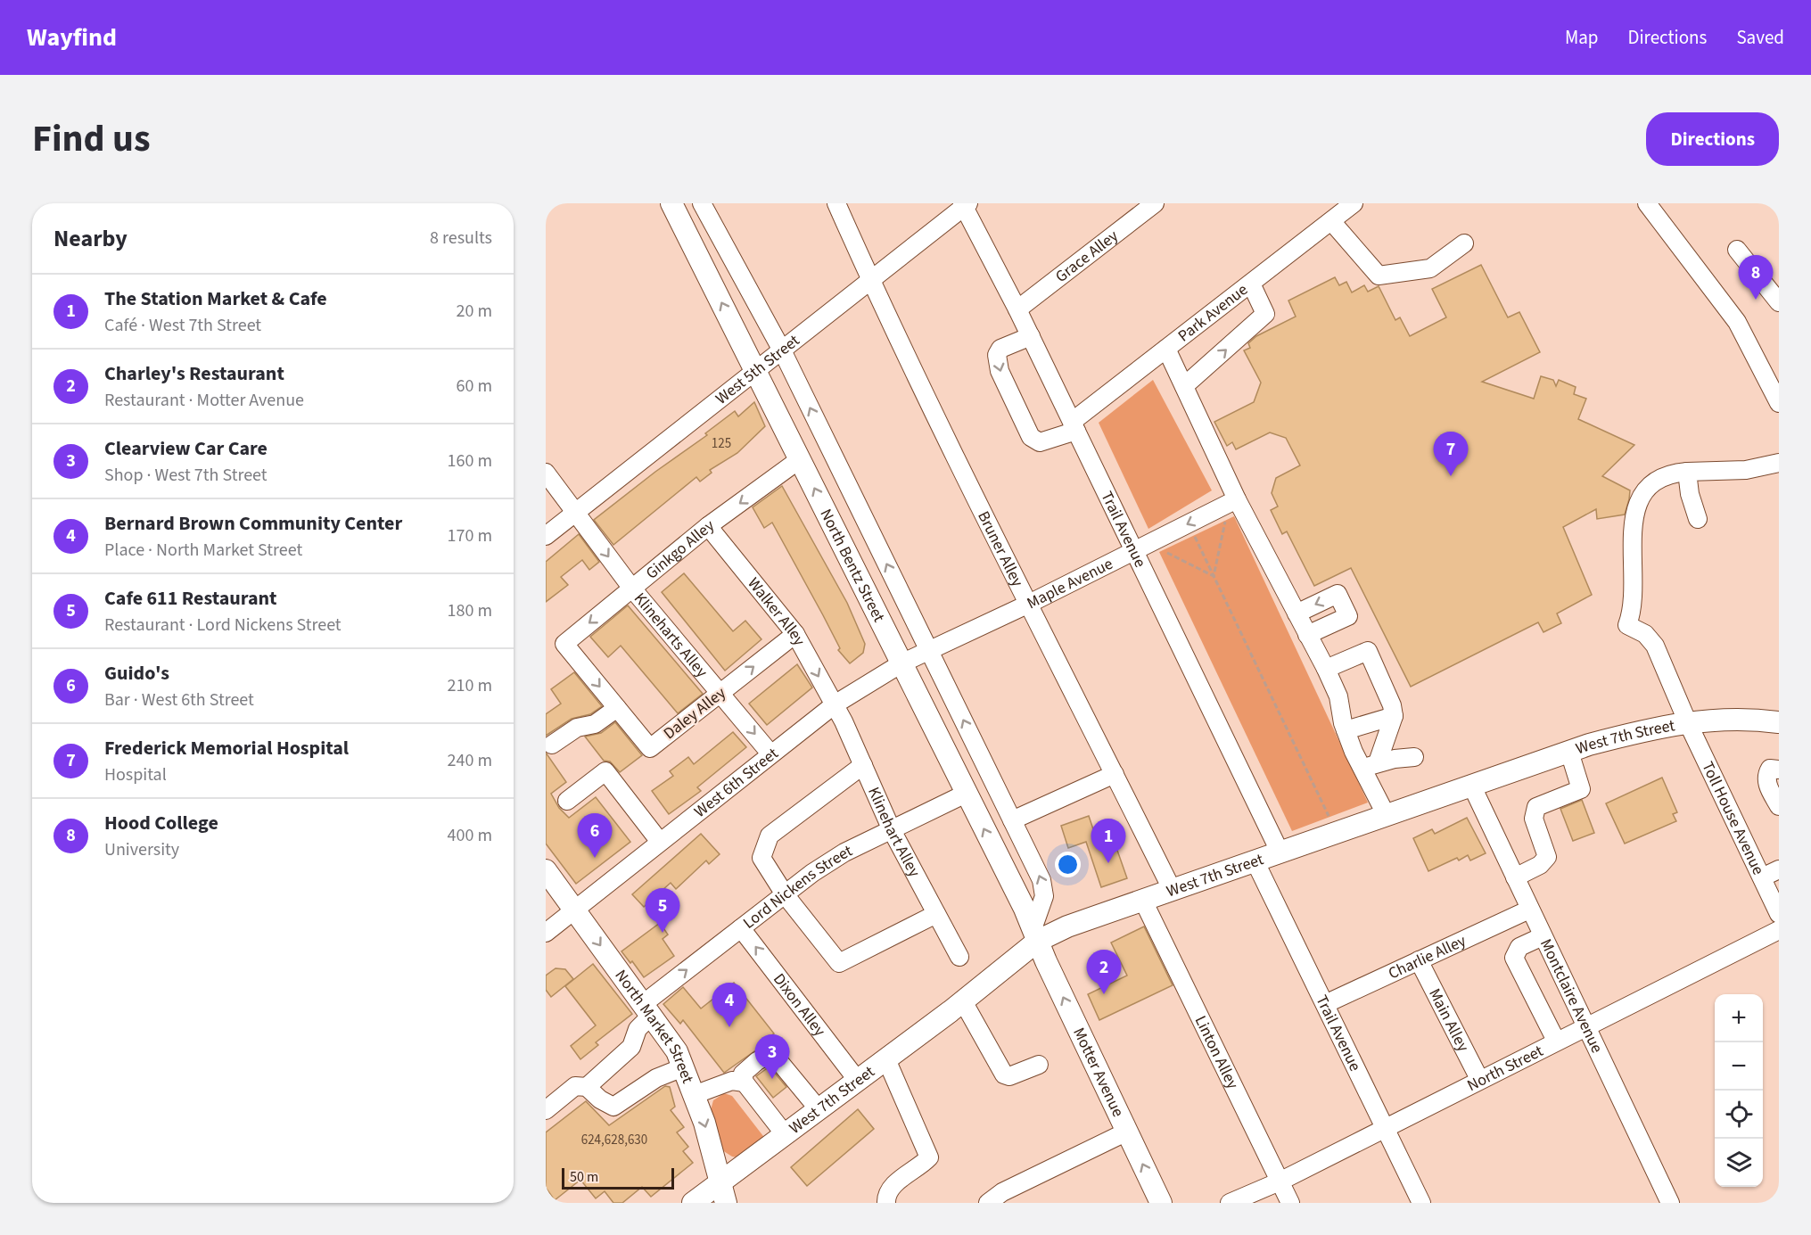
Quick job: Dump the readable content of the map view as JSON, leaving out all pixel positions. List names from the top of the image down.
{
  "streets": {
    "main road": [
      "North Bentz Street",
      "West 7th Street",
      "North Market Street",
      "Motter Avenue"
    ],
    "street": [
      "Grace Alley",
      "Park Avenue",
      "West 5th Street",
      "Trail Avenue",
      "Bruner Alley",
      "Ginkgo Alley",
      "Maple Avenue",
      "Walker Alley",
      "Klineharts Alley",
      "Daley Alley",
      "West 6th Street",
      "Toll House Avenue",
      "Klinehart Alley",
      "Lord Nickens Street",
      "Charlie Alley",
      "Montclaire Avenue",
      "Dixon Alley",
      "Main Alley",
      "Linton Alley",
      "North Street"
    ]
  },
  "crossings": [
    ["Grace Alley", "Trail Avenue"],
    ["Park Avenue", "Trail Avenue"],
    ["West 5th Street", "Trail Avenue"],
    ["West 5th Street", "Bruner Alley"],
    ["West 5th Street", "North Bentz Street"],
    ["West 5th Street", "Klineharts Alley"],
    ["Trail Avenue", "Maple Avenue"],
    ["Trail Avenue", "West 7th Street"],
    ["Trail Avenue", "Charlie Alley"],
    ["Trail Avenue", "North Street"],
    ["Bruner Alley", "Maple Avenue"],
    ["Bruner Alley", "West 7th Street"],
    ["Ginkgo Alley", "North Bentz Street"],
    ["Ginkgo Alley", "Walker Alley"],
    ["Ginkgo Alley", "Klineharts Alley"],
    ["Ginkgo Alley", "Daley Alley"],
    ["North Bentz Street", "Maple Avenue"],
    ["North Bentz Street", "West 7th Street"],
    ["North Bentz Street", "West 6th Street"],
    ["North Bentz Street", "Lord Nickens Street"],
    ["North Bentz Street", "Motter Avenue"],
    ["Maple Avenue", "West 6th Street"],
    ["Walker Alley", "Daley Alley"],
    ["Walker Alley", "West 6th Street"],
    ["Walker Alley", "Klinehart Alley"],
    ["Klineharts Alley", "Daley Alley"],
    ["Klineharts Alley", "West 6th Street"],
    ["West 7th Street", "Toll House Avenue"],
    ["West 7th Street", "Montclaire Avenue"],
    ["West 7th Street", "Dixon Alley"],
    ["West 7th Street", "North Market Street"],
    ["West 7th Street", "Linton Alley"],
    ["West 7th Street", "Motter Avenue"],
    ["West 6th Street", "Klinehart Alley"],
    ["West 6th Street", "North Market Street"],
    ["Klinehart Alley", "Lord Nickens Street"],
    ["Lord Nickens Street", "Dixon Alley"],
    ["Lord Nickens Street", "North Market Street"],
    ["Charlie Alley", "Montclaire Avenue"],
    ["Charlie Alley", "Main Alley"],
    ["Montclaire Avenue", "North Street"],
    ["Main Alley", "North Street"],
    ["Linton Alley", "North Street"]
  ],
  "one_way": [
    "Ginkgo Alley",
    "North Bentz Street",
    "Walker Alley",
    "Klineharts Alley",
    "North Market Street",
    "Motter Avenue"
  ],
  "house_numbers": ["125", "624,628,630"],
  "scale_bar": "50 m",
  "page": {
    "header": "Wayfind",
    "nav": ["Map", "Directions", "Saved"],
    "title": "Find us",
    "buttons": "Directions",
    "heading": ["Nearby", "8 results"],
    "pins": [
      "8",
      "7",
      "6",
      "1",
      "5",
      "2",
      "4",
      "3"
    ],
    "list": [
      {
        "mark": "1",
        "name": "The Station Market & Cafe",
        "note": "Café · West 7th Street",
        "value": "20 m"
      },
      {
        "mark": "2",
        "name": "Charley's Restaurant",
        "note": "Restaurant · Motter Avenue",
        "value": "60 m"
      },
      {
        "mark": "3",
        "name": "Clearview Car Care",
        "note": "Shop · West 7th Street",
        "value": "160 m"
      },
      {
        "mark": "4",
        "name": "Bernard Brown Community Center",
        "note": "Place · North Market Street",
        "value": "170 m"
      },
      {
        "mark": "5",
        "name": "Cafe 611 Restaurant",
        "note": "Restaurant · Lord Nickens Street",
        "value": "180 m"
      },
      {
        "mark": "6",
        "name": "Guido's",
        "note": "Bar · West 6th Street",
        "value": "210 m"
      },
      {
        "mark": "7",
        "name": "Frederick Memorial Hospital",
        "note": "Hospital",
        "value": "240 m"
      },
      {
        "mark": "8",
        "name": "Hood College",
        "note": "University",
        "value": "400 m"
      }
    ],
    "map_buttons": ["+", "−"],
    "scale": "50 m"
  }
}
